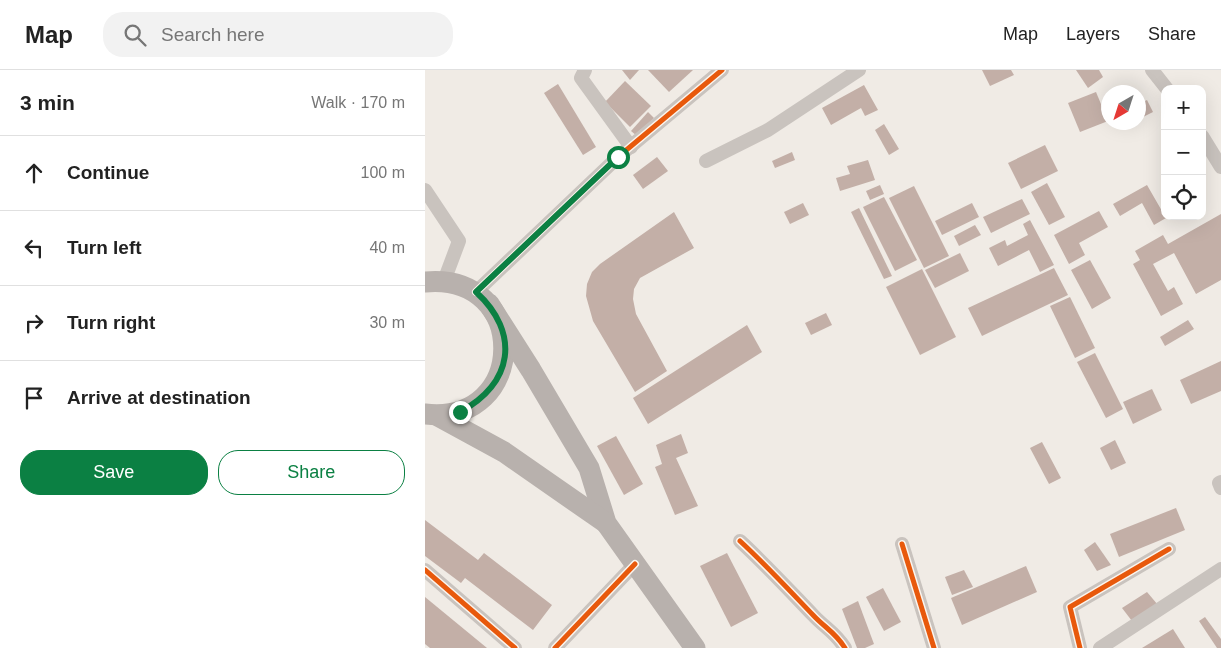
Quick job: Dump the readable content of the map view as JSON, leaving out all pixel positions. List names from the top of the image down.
{
  "north": "bottom left",
  "page": {
    "header": "Map",
    "search": "Search here",
    "nav": ["Map", "Layers", "Share"],
    "heading": ["3 min", "Walk · 170 m"],
    "map_buttons": ["+", "−"],
    "list": [
      ["Continue", "100 m"],
      ["Turn left", "40 m"],
      ["Turn right", "30 m"],
      "Arrive at destination"
    ],
    "buttons": ["Save", "Share"]
  }
}
